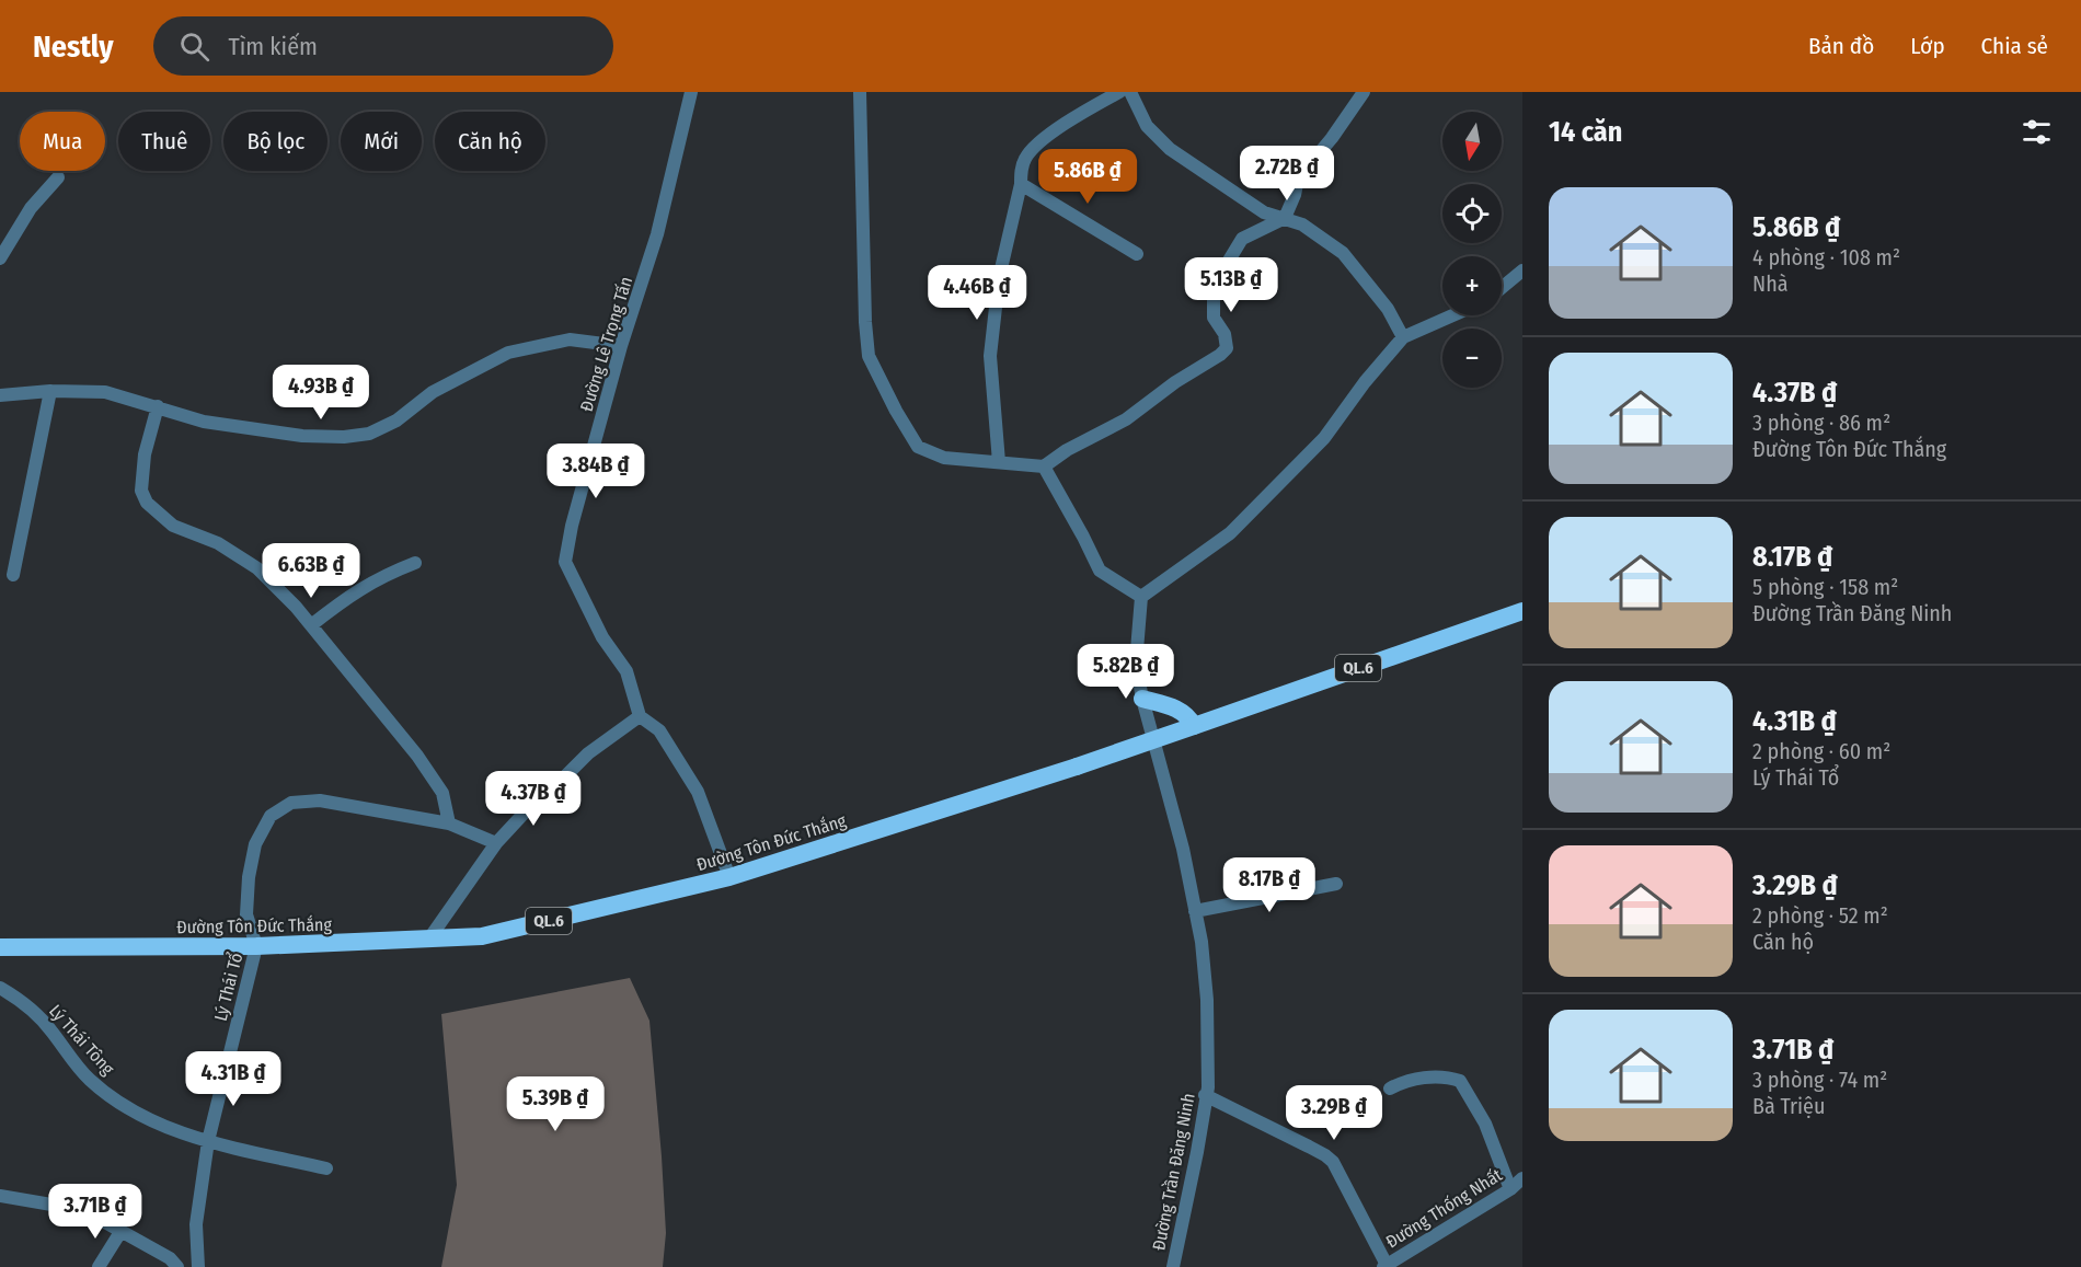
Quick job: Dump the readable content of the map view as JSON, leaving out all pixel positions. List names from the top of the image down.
{
  "streets": {
    "highway": ["QL.6", "Đường Tôn Đức Thắng"],
    "street": [
      "Đường Lê Trọng Tấn",
      "Lý Thái Tổ",
      "Lý Thái Tông",
      "Đường Trần Đăng Ninh",
      "Đường Thống Nhất"
    ]
  },
  "crossings": [
    ["Đường Tôn Đức Thắng", "Lý Thái Tổ"],
    ["Lý Thái Tổ", "Lý Thái Tông"]
  ],
  "north": "bottom",
  "page": {
    "header": "Nestly",
    "search": "Tìm kiếm",
    "nav": ["Bản đồ", "Lớp", "Chia sẻ"],
    "heading": "14 căn",
    "map_buttons": ["+", "−"],
    "chip": [
      "Mua",
      "Thuê",
      "Bộ lọc",
      "Mới",
      "Căn hộ"
    ],
    "price": [
      "2.72B ₫",
      "5.86B ₫",
      "5.13B ₫",
      "4.46B ₫",
      "4.93B ₫",
      "3.84B ₫",
      "6.63B ₫",
      "5.82B ₫",
      "4.37B ₫",
      "8.17B ₫",
      "4.31B ₫",
      "5.39B ₫",
      "3.29B ₫",
      "3.71B ₫"
    ],
    "list": [
      {
        "name": "5.86B ₫",
        "note": "4 phòng · 108 m² · Nhà"
      },
      {
        "name": "4.37B ₫",
        "note": "3 phòng · 86 m² · Đường Tôn Đức Thắng"
      },
      {
        "name": "8.17B ₫",
        "note": "5 phòng · 158 m² · Đường Trần Đăng Ninh"
      },
      {
        "name": "4.31B ₫",
        "note": "2 phòng · 60 m² · Lý Thái Tổ"
      },
      {
        "name": "3.29B ₫",
        "note": "2 phòng · 52 m² · Căn hộ"
      },
      {
        "name": "3.71B ₫",
        "note": "3 phòng · 74 m² · Bà Triệu"
      }
    ]
  }
}
